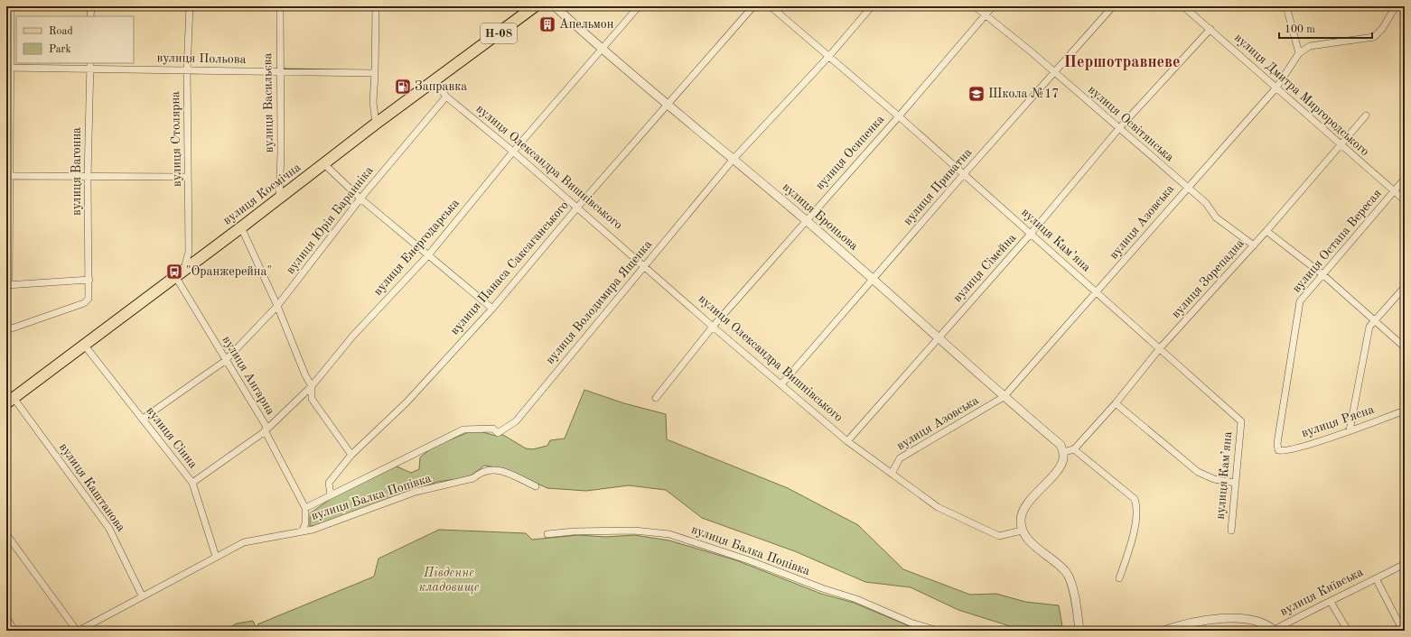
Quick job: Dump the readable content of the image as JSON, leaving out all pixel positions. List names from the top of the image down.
{
  "streets": {
    "main road": ["Н-08", "вулиця Космічна"],
    "street": [
      "вулиця Польова",
      "вулиця Дмитра Миргородського",
      "вулиця Васильєва",
      "вулиця Освітянська",
      "вулиця Столярна",
      "вулиця Осипенка",
      "вулиця Олександра Вишнівського",
      "вулиця Вагонна",
      "вулиця Приватна",
      "вулиця Броньова",
      "вулиця Юрія Баранніка",
      "вулиця Азовська",
      "вулиця Кам’яна",
      "вулиця Остапа Вересая",
      "вулиця Енергодарська",
      "вулиця Панаса Саксаганського",
      "вулиця Сімейна",
      "вулиця Зорепадна",
      "вулиця Володимира Ященка",
      "вулиця Ангарна",
      "вулиця Рясна",
      "вулиця Сінна",
      "вулиця Каштанова",
      "вулиця Балка Попівка",
      "вулиця Київська"
    ]
  },
  "crossings": [
    ["вулиця Польова", "вулиця Васильєва"],
    ["вулиця Польова", "вулиця Столярна"],
    ["вулиця Польова", "вулиця Вагонна"],
    ["вулиця Дмитра Миргородського", "вулиця Азовська"],
    ["вулиця Дмитра Миргородського", "вулиця Остапа Вересая"],
    ["вулиця Дмитра Миргородського", "вулиця Сімейна"],
    ["вулиця Дмитра Миргородського", "вулиця Зорепадна"],
    ["вулиця Васильєва", "вулиця Космічна"],
    ["вулиця Освітянська", "вулиця Осипенка"],
    ["вулиця Освітянська", "вулиця Приватна"],
    ["вулиця Освітянська", "вулиця Азовська"],
    ["вулиця Освітянська", "вулиця Сімейна"],
    ["вулиця Освітянська", "вулиця Зорепадна"],
    ["вулиця Столярна", "вулиця Космічна"],
    ["вулиця Столярна", "вулиця Ангарна"],
    ["вулиця Осипенка", "вулиця Олександра Вишнівського"],
    ["вулиця Осипенка", "вулиця Броньова"],
    ["вулиця Осипенка", "вулиця Кам’яна"],
    ["вулиця Олександра Вишнівського", "вулиця Приватна"],
    ["вулиця Олександра Вишнівського", "вулиця Космічна"],
    ["вулиця Олександра Вишнівського", "вулиця Юрія Баранніка"],
    ["вулиця Олександра Вишнівського", "вулиця Азовська"],
    ["вулиця Олександра Вишнівського", "вулиця Енергодарська"],
    ["вулиця Олександра Вишнівського", "вулиця Панаса Саксаганського"],
    ["вулиця Олександра Вишнівського", "вулиця Сімейна"],
    ["вулиця Олександра Вишнівського", "вулиця Володимира Ященка"],
    ["вулиця Приватна", "вулиця Броньова"],
    ["вулиця Приватна", "вулиця Кам’яна"],
    ["вулиця Космічна", "вулиця Ангарна"],
    ["вулиця Космічна", "вулиця Сінна"],
    ["вулиця Космічна", "вулиця Каштанова"],
    ["вулиця Броньова", "вулиця Азовська"],
    ["вулиця Броньова", "вулиця Енергодарська"],
    ["вулиця Броньова", "вулиця Панаса Саксаганського"],
    ["вулиця Броньова", "вулиця Сімейна"],
    ["вулиця Броньова", "вулиця Володимира Ященка"],
    ["вулиця Юрія Баранніка", "вулиця Ангарна"],
    ["вулиця Юрія Баранніка", "вулиця Сінна"],
    ["вулиця Азовська", "вулиця Кам’яна"],
    ["вулиця Кам’яна", "вулиця Сімейна"],
    ["вулиця Кам’яна", "вулиця Зорепадна"],
    ["вулиця Кам’яна", "вулиця Володимира Ященка"],
    ["вулиця Остапа Вересая", "вулиця Рясна"],
    ["вулиця Енергодарська", "вулиця Ангарна"],
    ["вулиця Енергодарська", "вулиця Сінна"],
    ["вулиця Панаса Саксаганського", "вулиця Володимира Ященка"],
    ["вулиця Володимира Ященка", "вулиця Ангарна"],
    ["вулиця Сінна", "вулиця Балка Попівка"],
    ["вулиця Каштанова", "вулиця Балка Попівка"]
  ],
  "districts": ["Першотравневе"],
  "parks": ["Південне кладовище"],
  "places": {
    "building": ["Апельмон"],
    "fuel station": ["Заправка"],
    "school or university": ["Школа №17"],
    "bus stop": ["\"Оранжерейна\""]
  },
  "legend": ["Road", "Park"],
  "scale_bar": "100 m"
}
